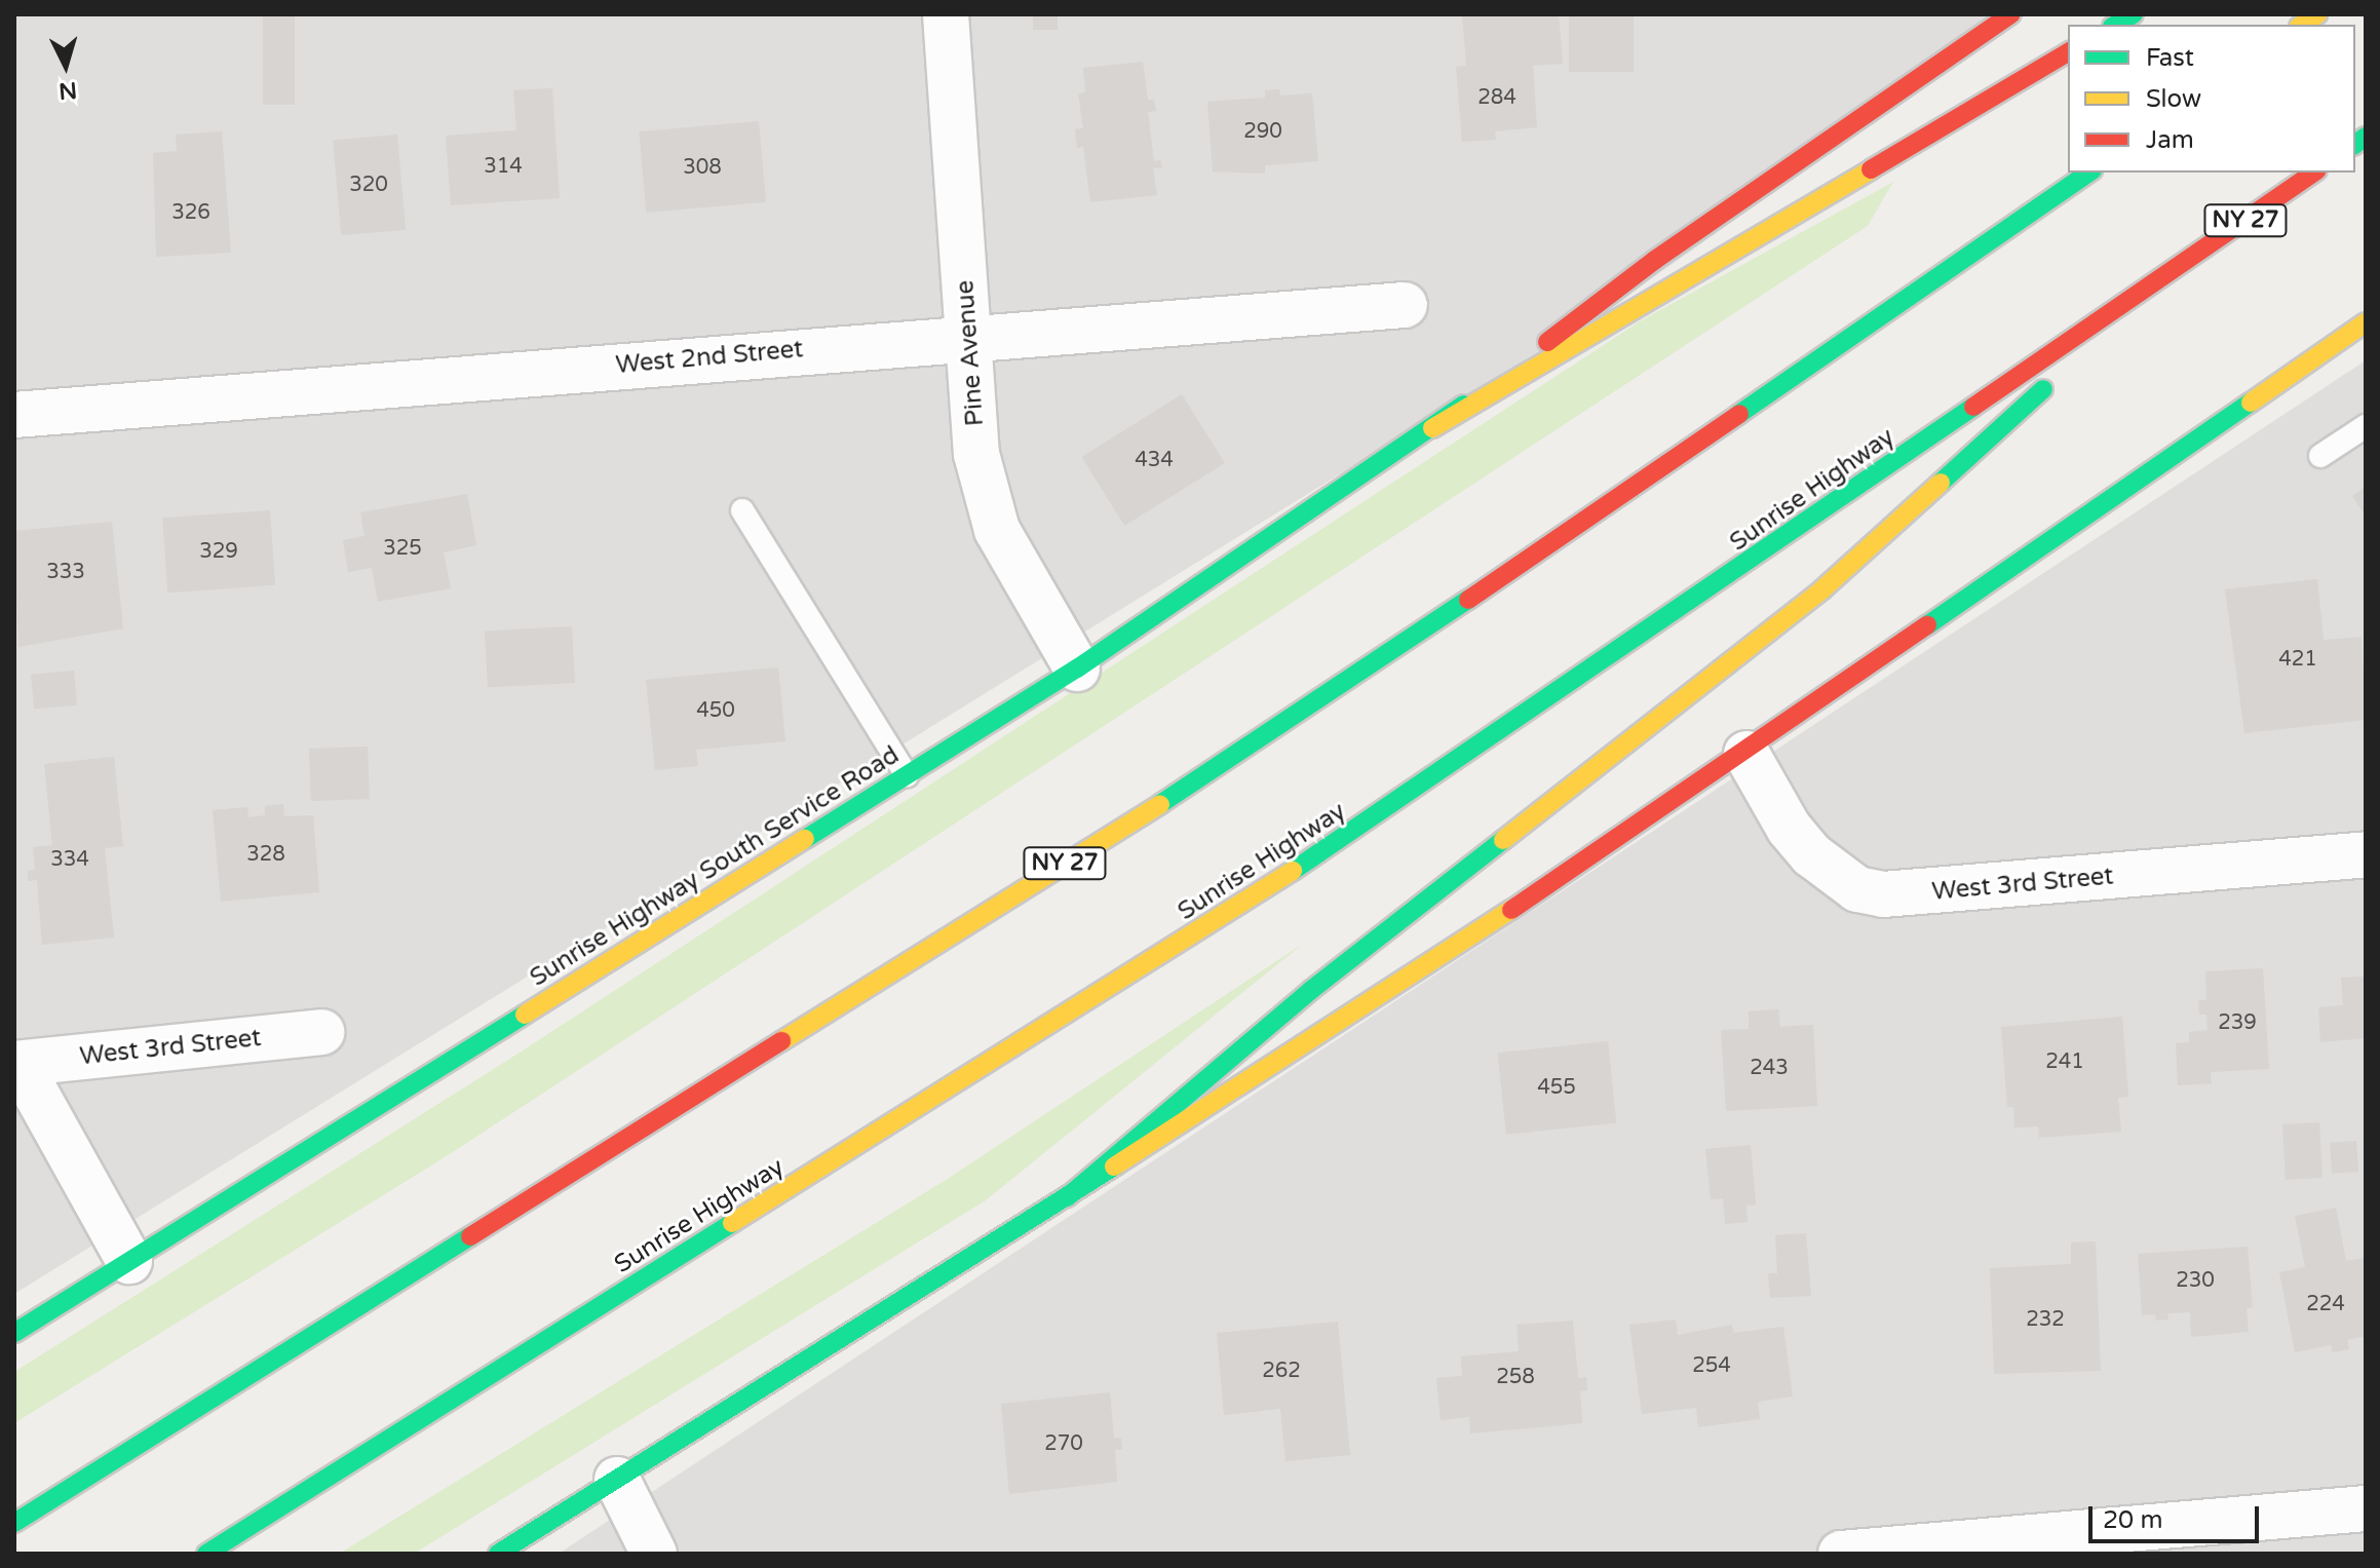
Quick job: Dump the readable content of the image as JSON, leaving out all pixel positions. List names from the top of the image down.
{
  "streets": {
    "main road": ["NY 27", "Sunrise Highway", "Sunrise Highway South Service Road"],
    "street": ["Pine Avenue", "West 2nd Street", "West 3rd Street"]
  },
  "crossings": [
    ["Pine Avenue", "West 2nd Street"],
    ["Pine Avenue", "Sunrise Highway South Service Road"],
    ["Sunrise Highway South Service Road", "West 3rd Street"]
  ],
  "house_numbers": [
    "284",
    "290",
    "314",
    "308",
    "320",
    "326",
    "434",
    "325",
    "329",
    "333",
    "421",
    "450",
    "328",
    "334",
    "239",
    "241",
    "243",
    "455",
    "230",
    "224",
    "232",
    "254",
    "262",
    "258",
    "270"
  ],
  "legend": ["Fast", "Slow", "Jam"],
  "scale_bar": "20 m",
  "north": "bottom"
}
